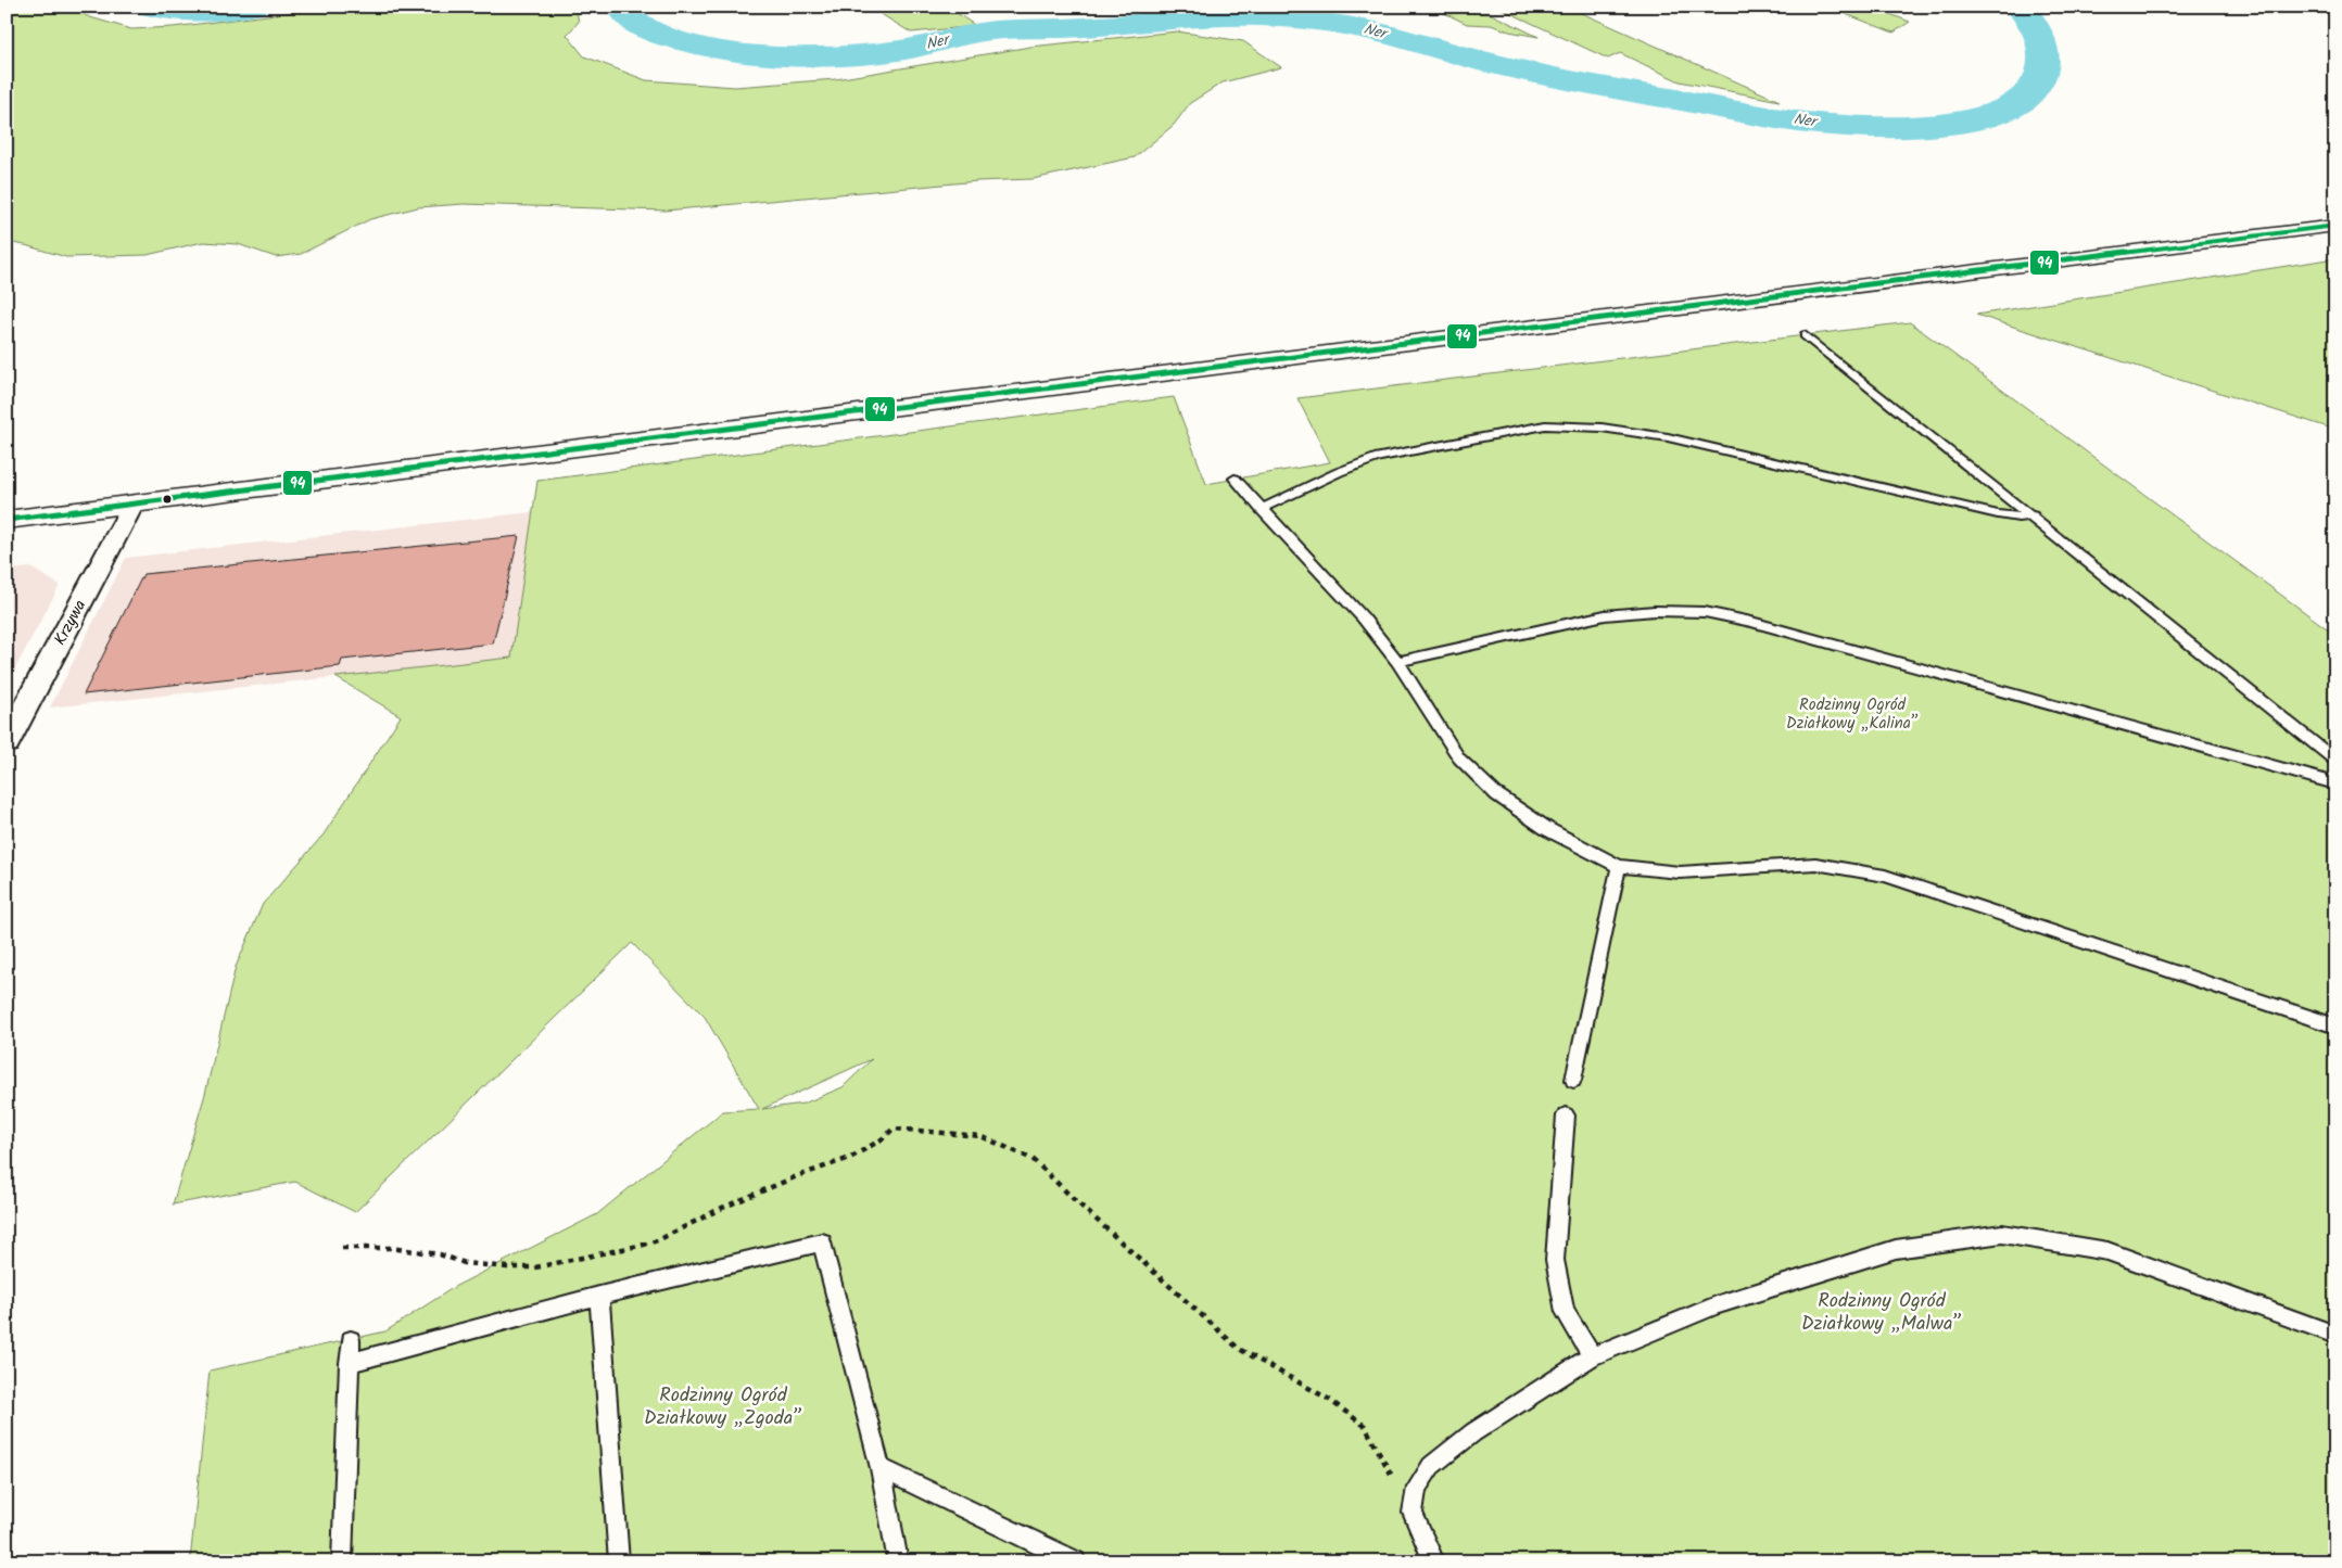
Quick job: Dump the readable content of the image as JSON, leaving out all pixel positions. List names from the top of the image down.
{
  "streets": {
    "street": ["Krzywa"]
  },
  "water": ["Ner"],
  "parks": ["Rodzinny Ogród Działkowy „Kalina”", "Rodzinny Ogród Działkowy „Malwa”", "Rodzinny Ogród Działkowy „Zgoda”"],
  "lines": ["transit line 94"]
}
